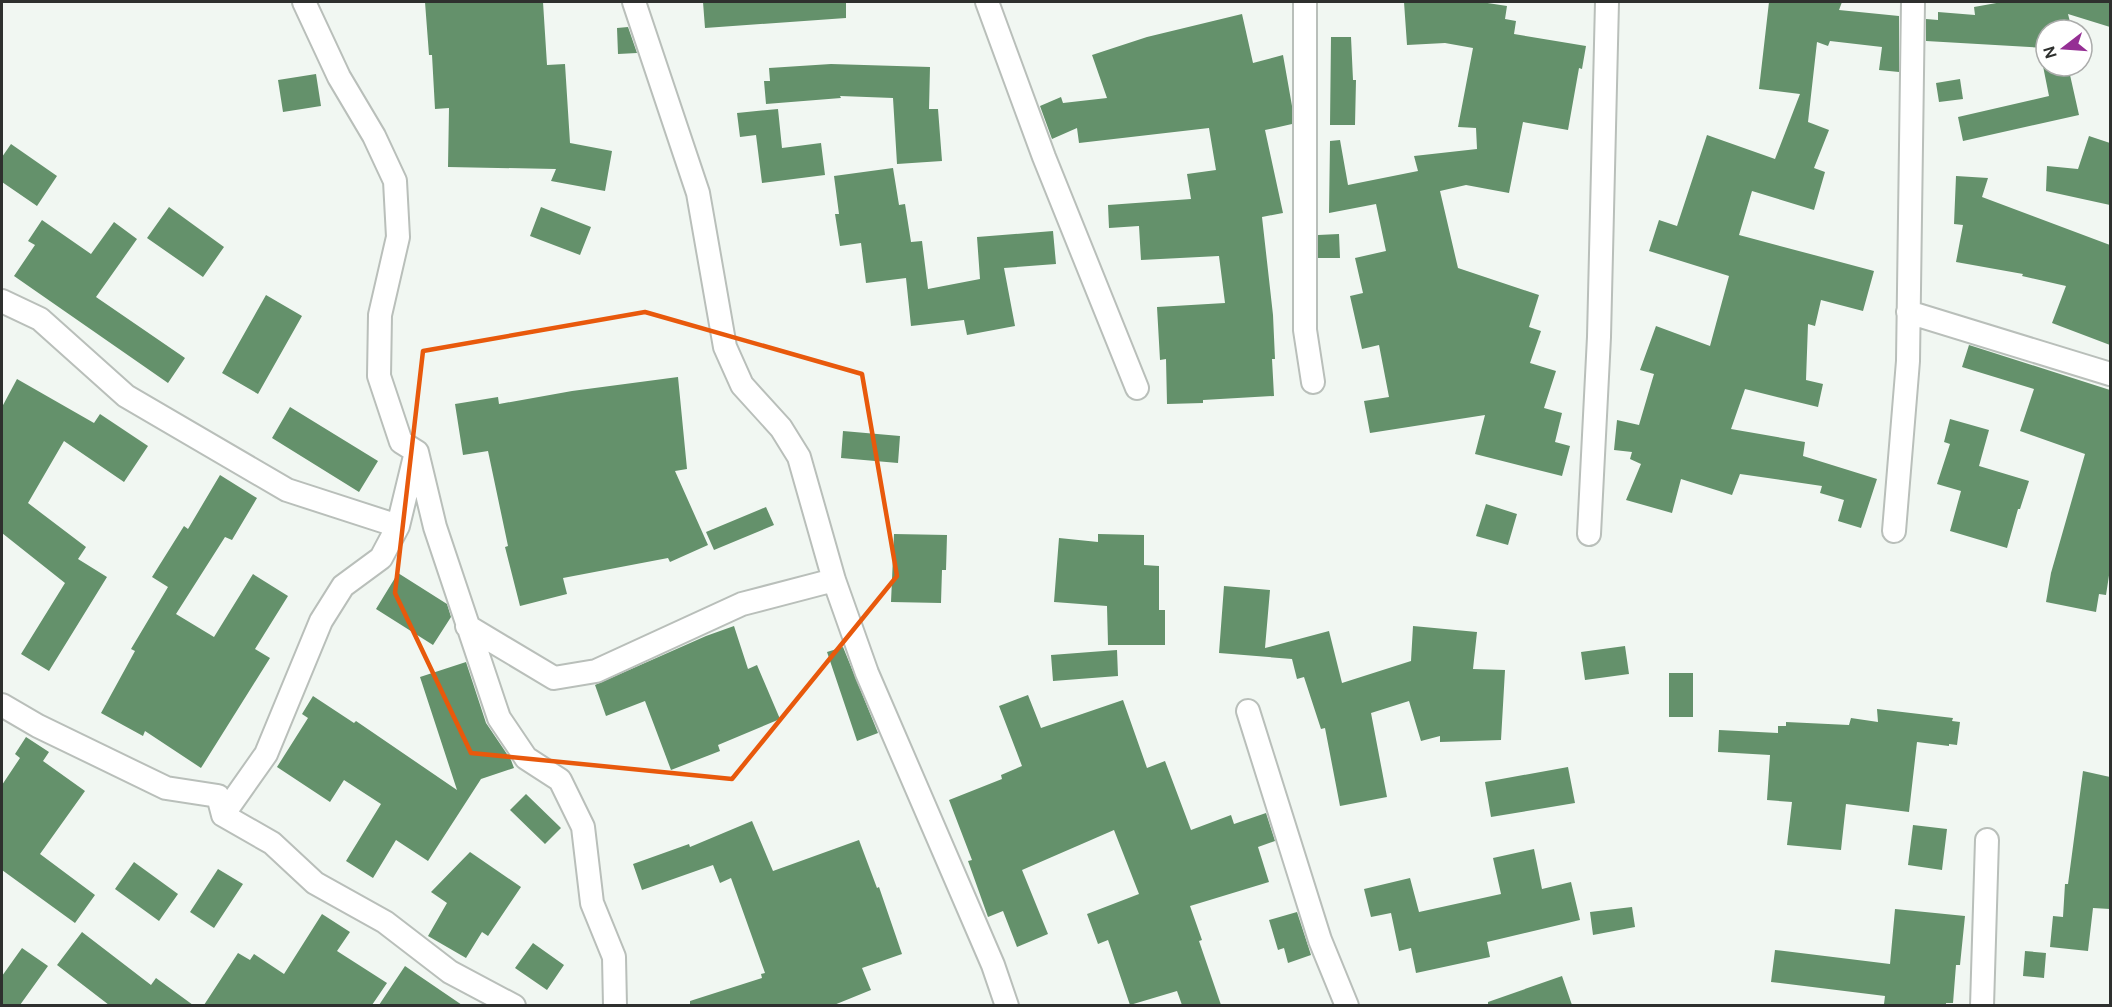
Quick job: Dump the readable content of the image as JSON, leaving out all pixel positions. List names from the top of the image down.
{
  "north": "left"
}
